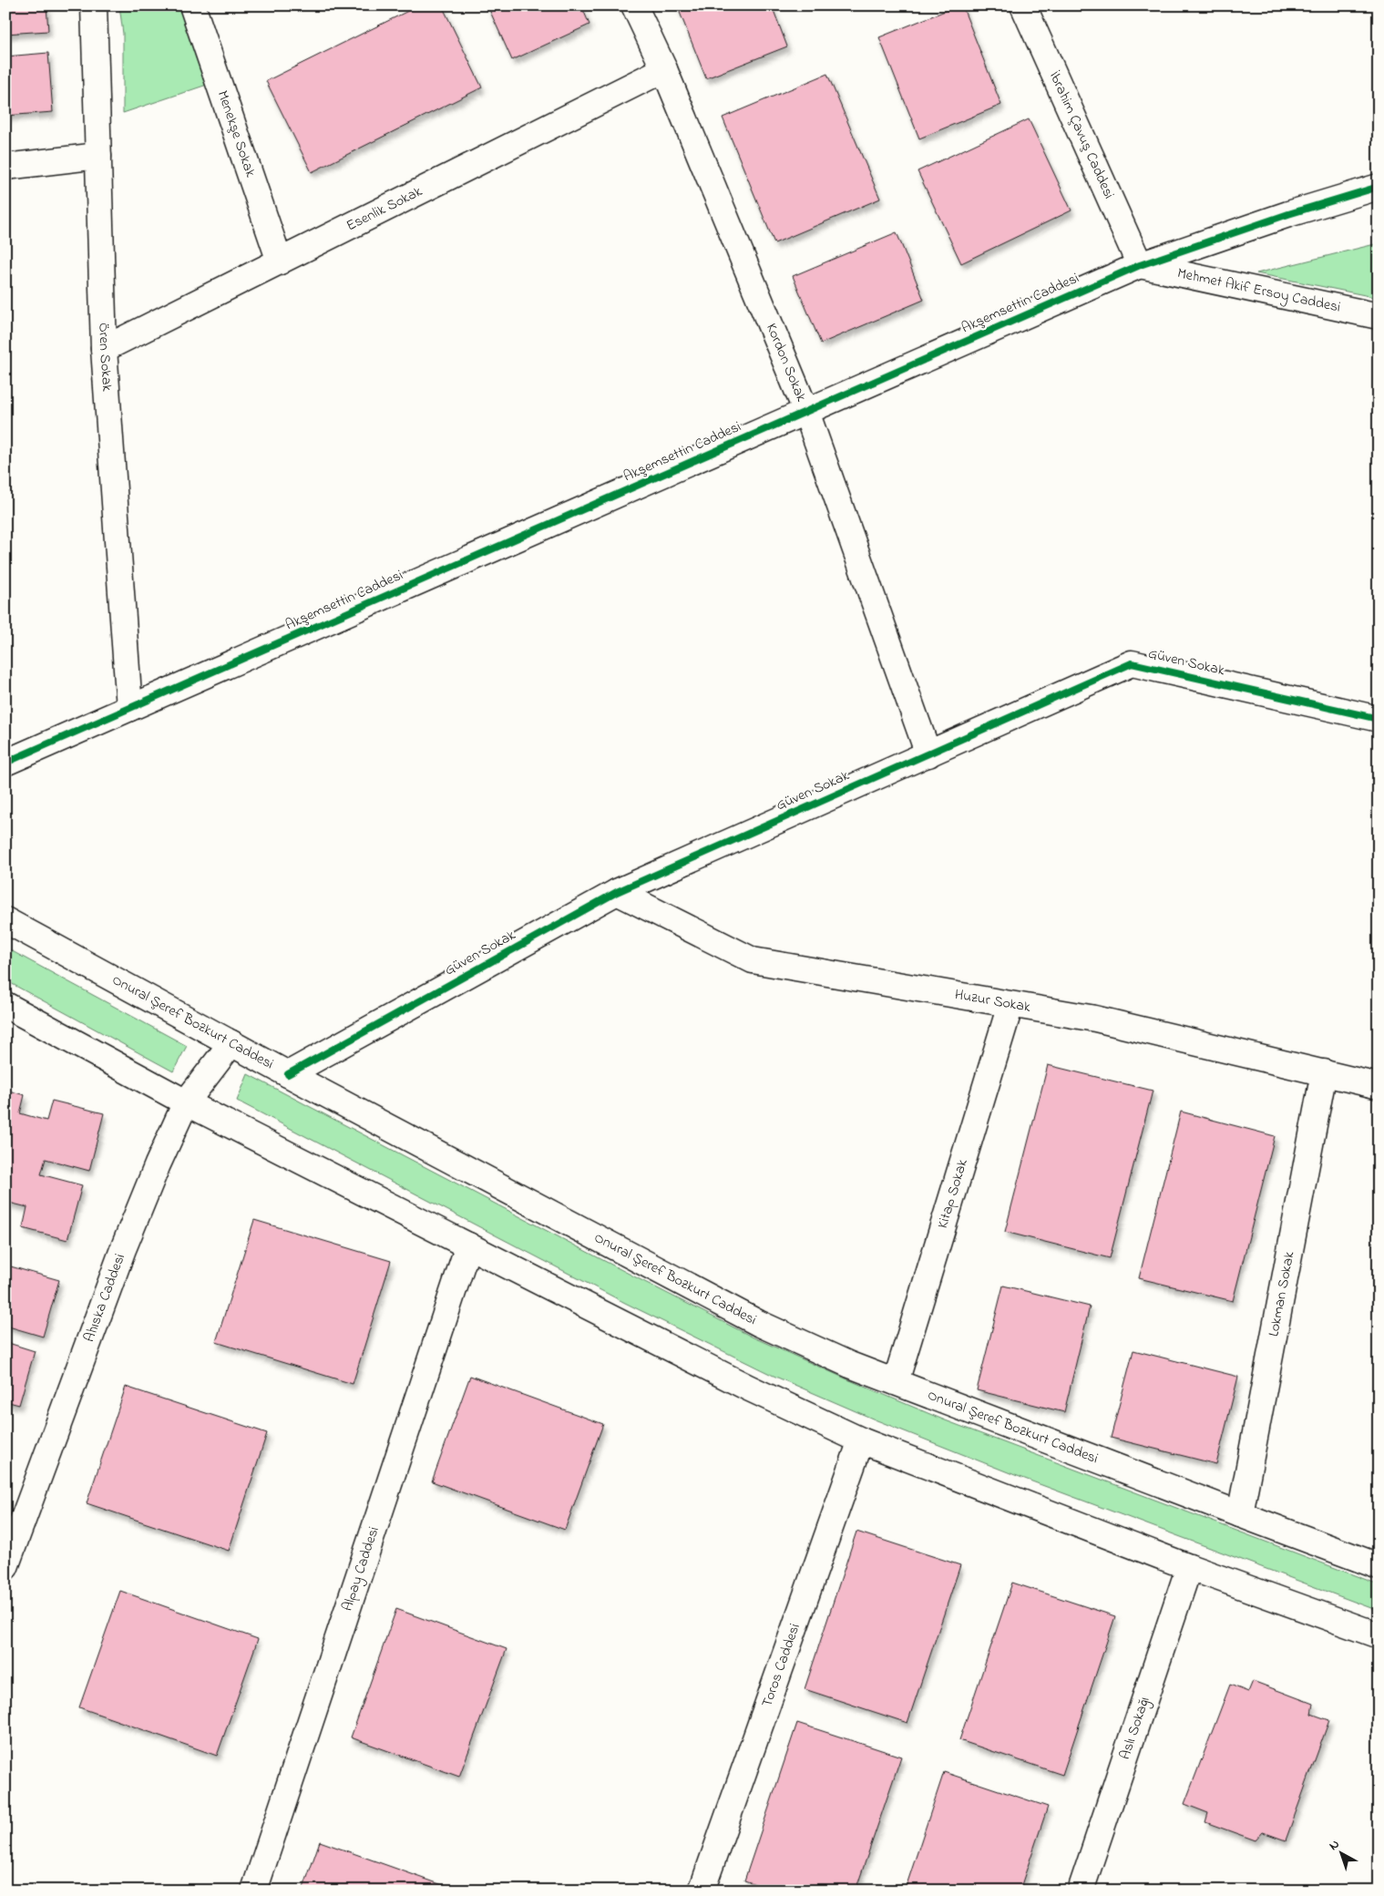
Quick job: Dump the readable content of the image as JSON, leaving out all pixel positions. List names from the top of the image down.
{
  "streets": {
    "street": [
      "Menekşe Sokak",
      "İbrahim Çavuş Caddesi",
      "Esenlik Sokak",
      "Mehmet Akif Ersoy Caddesi",
      "Akşemsettin Caddesi",
      "Ören Sokak",
      "Kordon Sokak",
      "Güven Sokak",
      "Huzur Sokak",
      "Onural Şeref Bozkurt Caddesi",
      "Kitap Sokak",
      "Lokman Sokak",
      "Ahıska Caddesi",
      "Alpay Caddesi",
      "Toros Caddesi",
      "Aslı Sokağı"
    ]
  },
  "crossings": [
    ["Menekşe Sokak", "Esenlik Sokak"],
    ["İbrahim Çavuş Caddesi", "Mehmet Akif Ersoy Caddesi"],
    ["İbrahim Çavuş Caddesi", "Akşemsettin Caddesi"],
    ["Esenlik Sokak", "Ören Sokak"],
    ["Esenlik Sokak", "Kordon Sokak"],
    ["Mehmet Akif Ersoy Caddesi", "Akşemsettin Caddesi"],
    ["Akşemsettin Caddesi", "Ören Sokak"],
    ["Akşemsettin Caddesi", "Kordon Sokak"],
    ["Kordon Sokak", "Güven Sokak"],
    ["Güven Sokak", "Huzur Sokak"],
    ["Güven Sokak", "Onural Şeref Bozkurt Caddesi"],
    ["Huzur Sokak", "Kitap Sokak"],
    ["Huzur Sokak", "Lokman Sokak"],
    ["Onural Şeref Bozkurt Caddesi", "Kitap Sokak"],
    ["Onural Şeref Bozkurt Caddesi", "Lokman Sokak"],
    ["Onural Şeref Bozkurt Caddesi", "Ahıska Caddesi"]
  ],
  "north": "top left"
}
